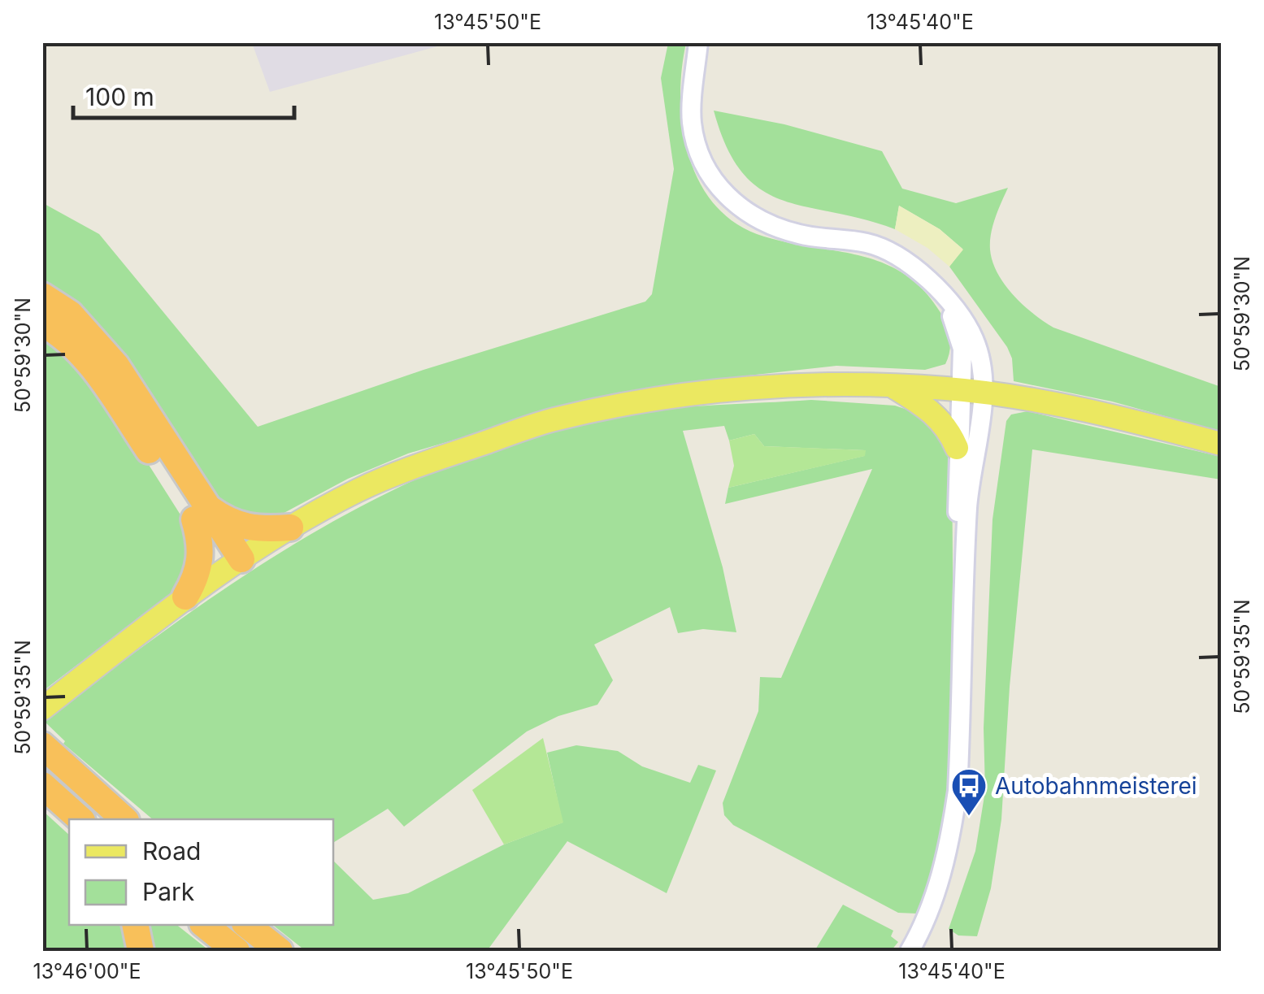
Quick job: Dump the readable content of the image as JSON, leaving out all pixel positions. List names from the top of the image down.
{
  "places": {
    "bus stop": ["Autobahnmeisterei"]
  },
  "legend": ["Road", "Park"],
  "scale_bar": "100 m",
  "coordinates": [
    "13°45'50\"E",
    "13°45'40\"E",
    "50°59'30\"N",
    "50°59'35\"N",
    "13°46'00\"E"
  ]
}
